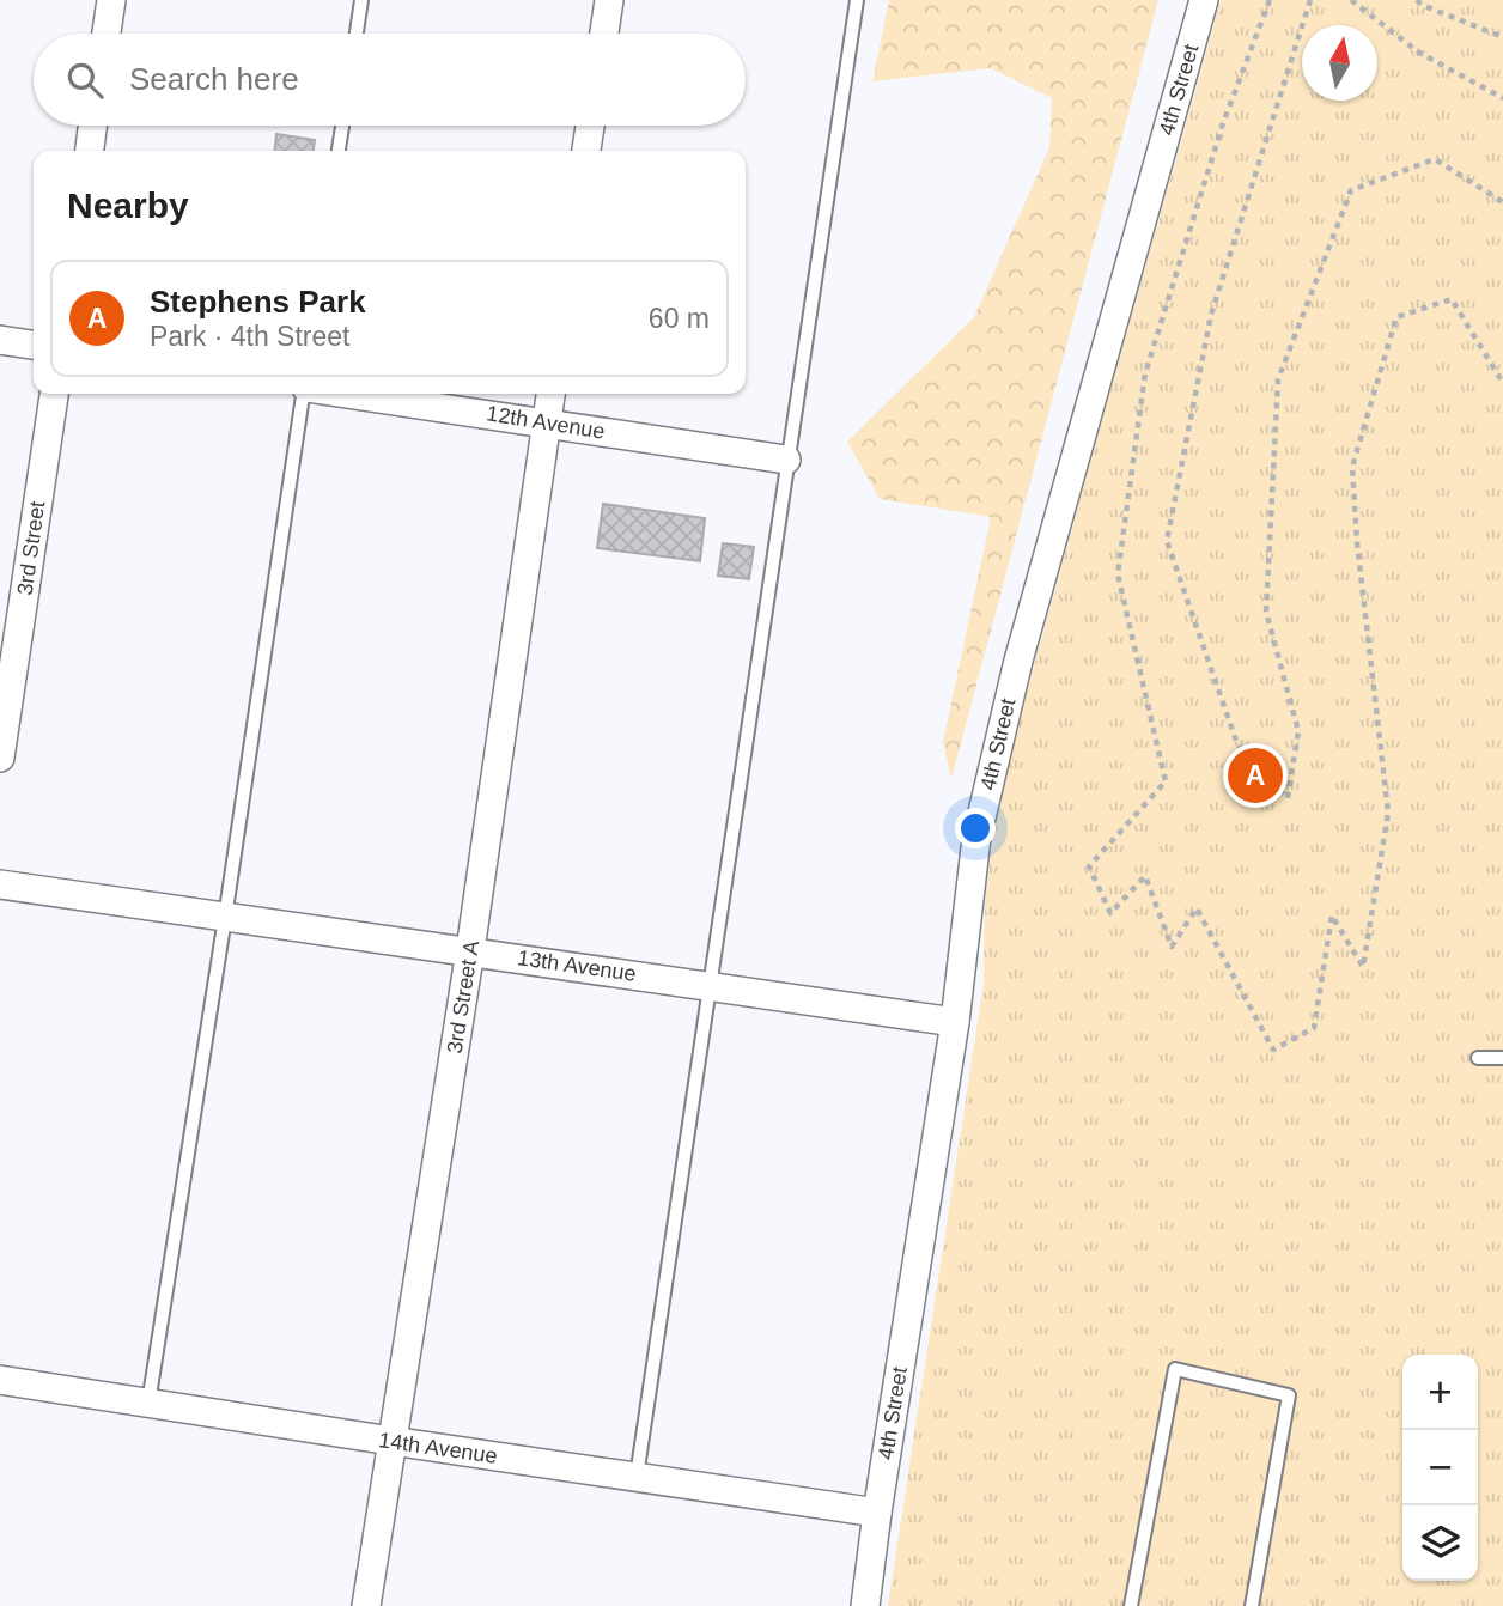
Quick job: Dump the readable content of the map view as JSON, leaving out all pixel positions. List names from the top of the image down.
{
  "streets": {
    "street": [
      "4th Street",
      "12th Avenue",
      "3rd Street",
      "13th Avenue",
      "3rd Street A",
      "14th Avenue"
    ]
  },
  "crossings": [
    ["4th Street", "13th Avenue"],
    ["4th Street", "14th Avenue"],
    ["12th Avenue", "3rd Street A"],
    ["13th Avenue", "3rd Street A"],
    ["3rd Street A", "14th Avenue"]
  ],
  "north": "top",
  "page": {
    "search": "Search here",
    "heading": "Nearby",
    "list": [
      {
        "mark": "A",
        "name": "Stephens Park",
        "note": "Park · 4th Street",
        "value": "60 m"
      }
    ],
    "pins": "A",
    "map_buttons": ["+", "−"]
  }
}
